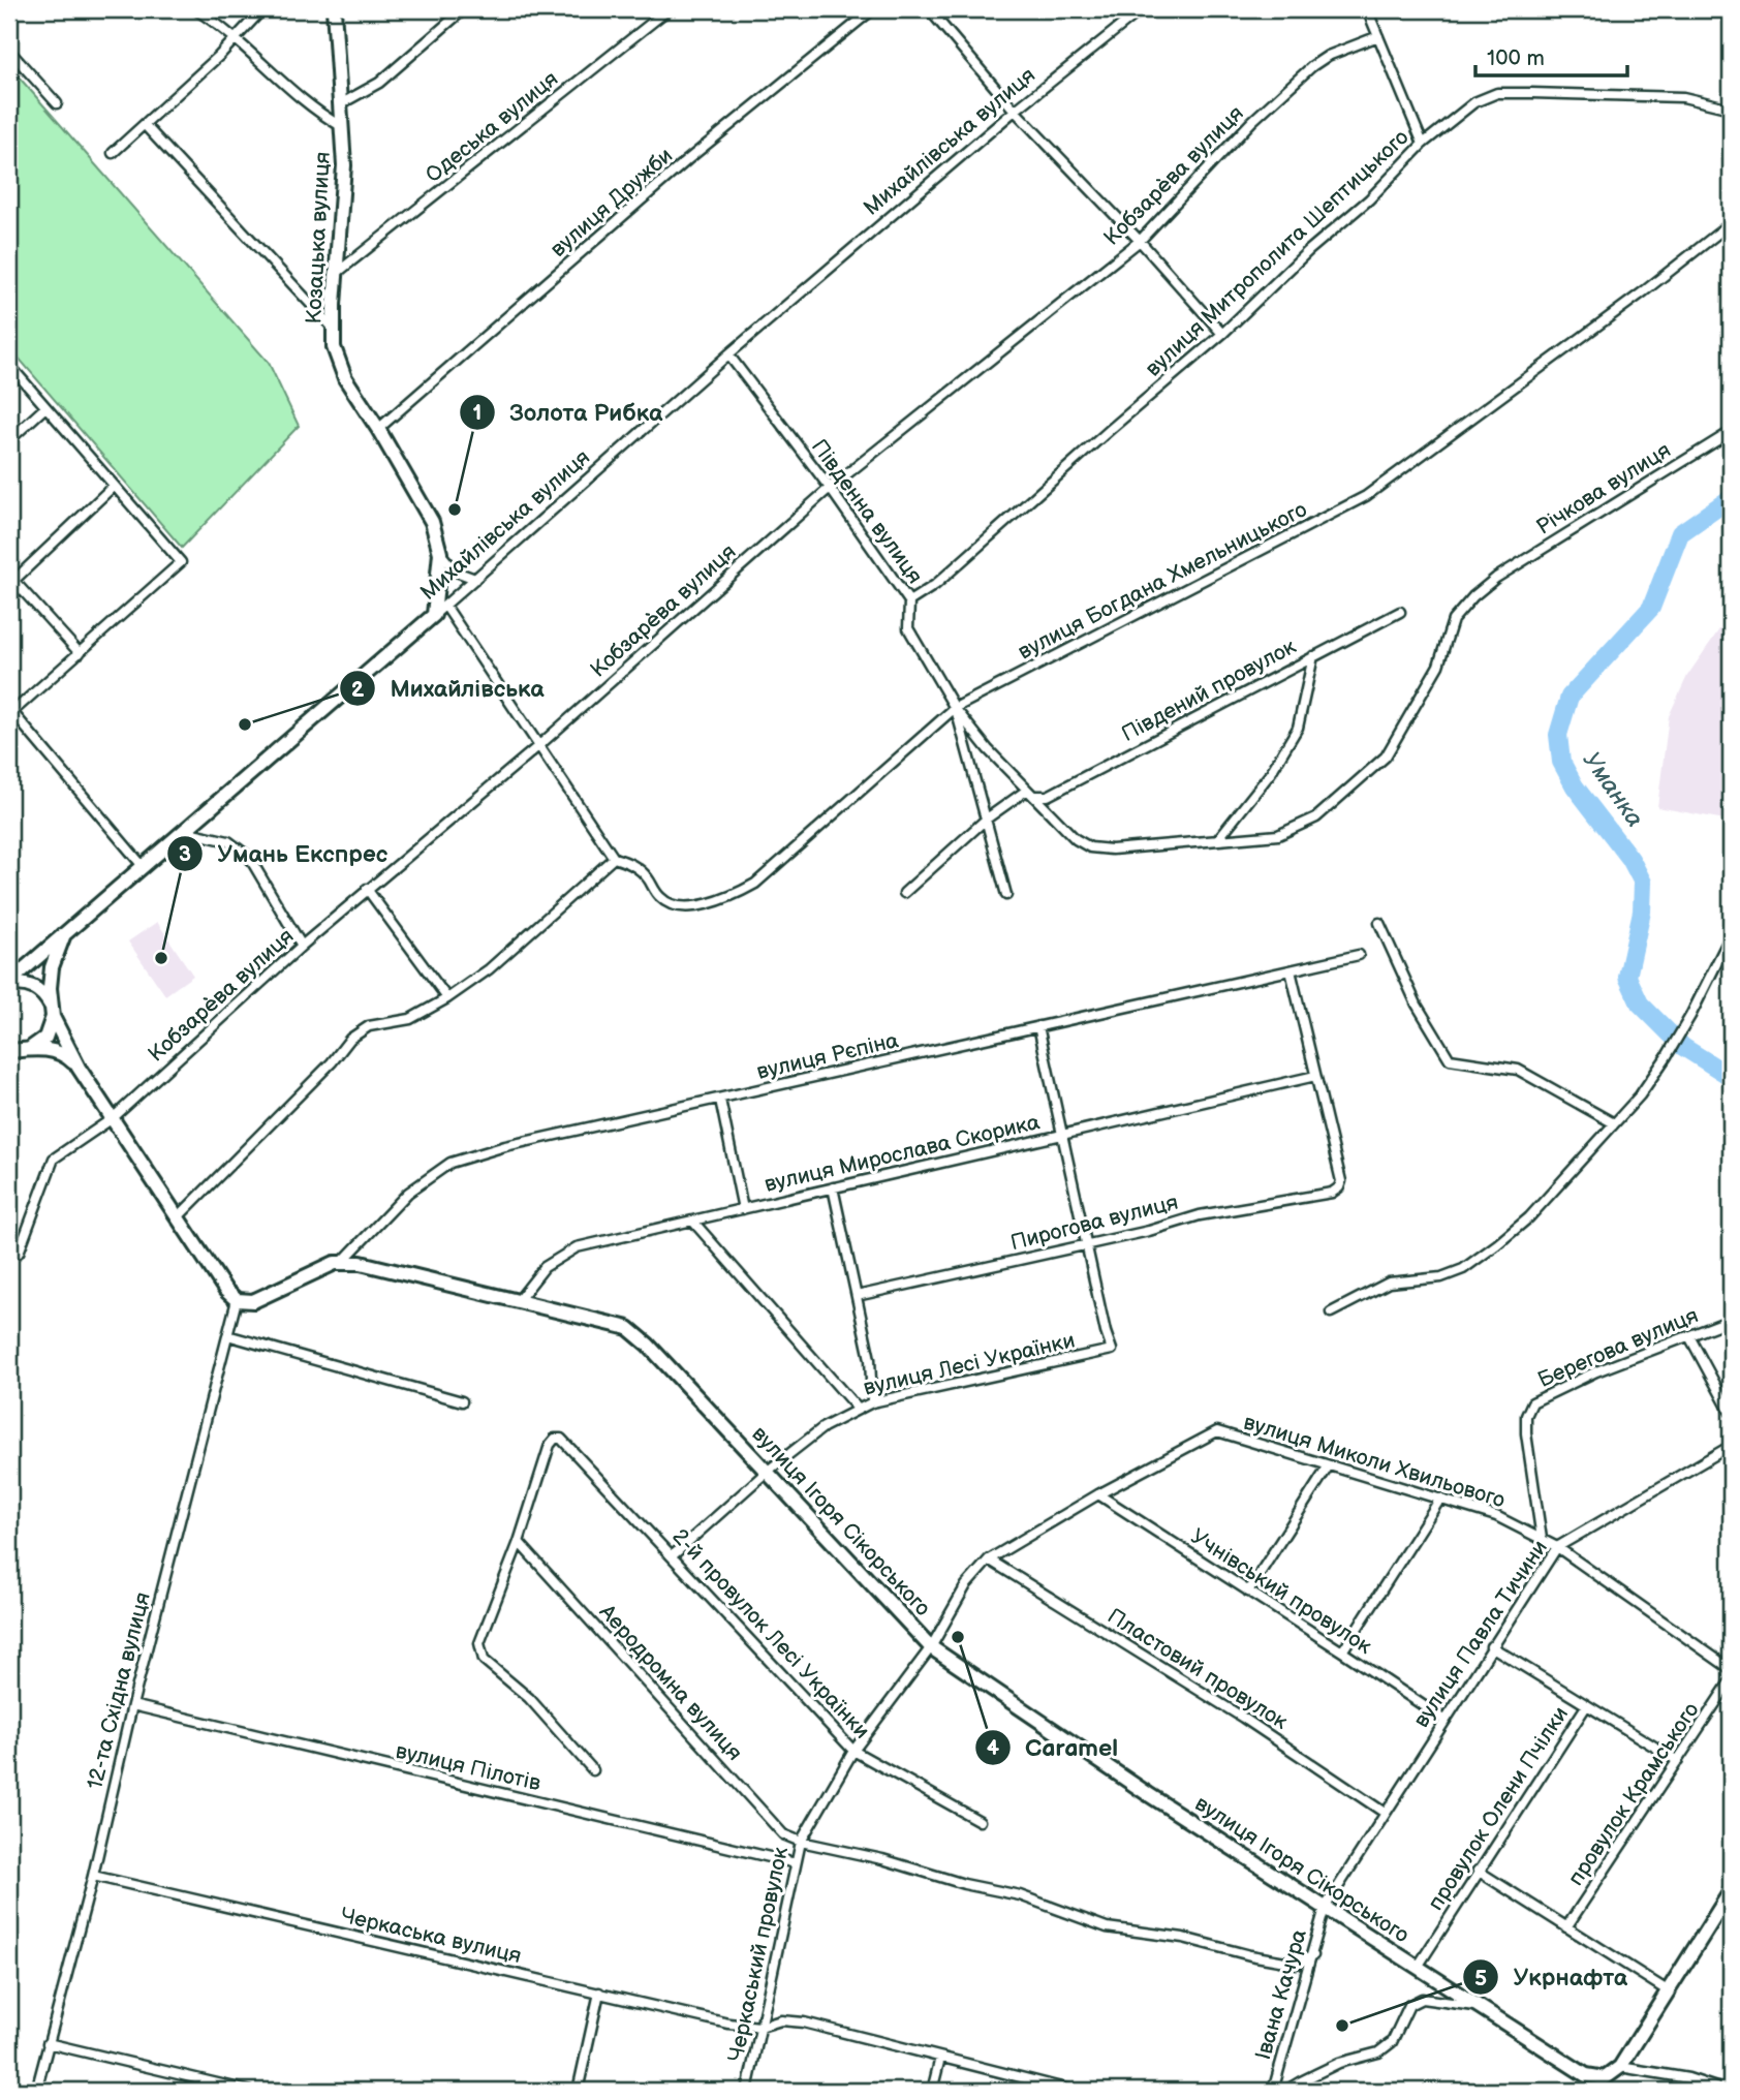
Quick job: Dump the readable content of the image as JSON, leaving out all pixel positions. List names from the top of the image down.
{
  "streets": {
    "main road": ["Михайлівська вулиця", "Козацька вулиця", "вулиця Ігоря Сікорського"],
    "street": [
      "Одеська вулиця",
      "Кобзарèва вулиця",
      "вулиця Дружби",
      "вулиця Митрополита Шептицького",
      "Річкова вулиця",
      "Південна вулиця",
      "вулиця Богдана Хмельницького",
      "Південий провулок",
      "вулиця Рєпіна",
      "вулиця Мирослава Скорика",
      "Пирогова вулиця",
      "Берегова вулиця",
      "вулиця Лесі Українки",
      "вулиця Миколи Хвильового",
      "Учнівський провулок",
      "2-й провулок Лесі Українки",
      "вулиця Павла Тичини",
      "Пластовий провулок",
      "Аеродромна вулиця",
      "12-та Східна вулиця",
      "вулиця Пілотів",
      "провулок Крамського",
      "провулок Олени Пчілки",
      "Черкаська вулиця",
      "Черкаський провулок",
      "Івана Качура"
    ]
  },
  "crossings": [
    ["Одеська вулиця", "Козацька вулиця"],
    ["Михайлівська вулиця", "Козацька вулиця"],
    ["Михайлівська вулиця", "Південна вулиця"],
    ["Кобзарèва вулиця", "Південна вулиця"],
    ["вулиця Дружби", "Козацька вулиця"],
    ["вулиця Митрополита Шептицького", "Південна вулиця"],
    ["Річкова вулиця", "Південна вулиця"],
    ["Південна вулиця", "вулиця Богдана Хмельницького"],
    ["Південна вулиця", "Південий провулок"],
    ["вулиця Рєпіна", "вулиця Ігоря Сікорського"],
    ["вулиця Мирослава Скорика", "Пирогова вулиця"],
    ["вулиця Мирослава Скорика", "вулиця Ігоря Сікорського"],
    ["Пирогова вулиця", "вулиця Лесі Українки"],
    ["Берегова вулиця", "вулиця Миколи Хвильового"],
    ["вулиця Лесі Українки", "вулиця Ігоря Сікорського"],
    ["вулиця Лесі Українки", "2-й провулок Лесі Українки"],
    ["вулиця Миколи Хвильового", "Учнівський провулок"],
    ["вулиця Миколи Хвильового", "вулиця Павла Тичини"],
    ["вулиця Ігоря Сікорського", "вулиця Павла Тичини"],
    ["вулиця Ігоря Сікорського", "12-та Східна вулиця"],
    ["вулиця Ігоря Сікорського", "провулок Олени Пчілки"],
    ["вулиця Ігоря Сікорського", "Черкаський провулок"],
    ["вулиця Ігоря Сікорського", "Івана Качура"],
    ["Учнівський провулок", "вулиця Павла Тичини"],
    ["2-й провулок Лесі Українки", "Аеродромна вулиця"],
    ["2-й провулок Лесі Українки", "Черкаський провулок"],
    ["вулиця Павла Тичини", "Пластовий провулок"],
    ["вулиця Павла Тичини", "Івана Качура"],
    ["Аеродромна вулиця", "Черкаський провулок"],
    ["12-та Східна вулиця", "вулиця Пілотів"],
    ["12-та Східна вулиця", "Черкаська вулиця"],
    ["вулиця Пілотів", "Черкаський провулок"],
    ["Черкаська вулиця", "Черкаський провулок"]
  ],
  "water": ["Уманка"],
  "places": [
    "Золота Рибка",
    "Михайлівська",
    "Умань Експрес",
    "Caramel",
    "Укрнафта"
  ],
  "scale_bar": "100 m"
}
